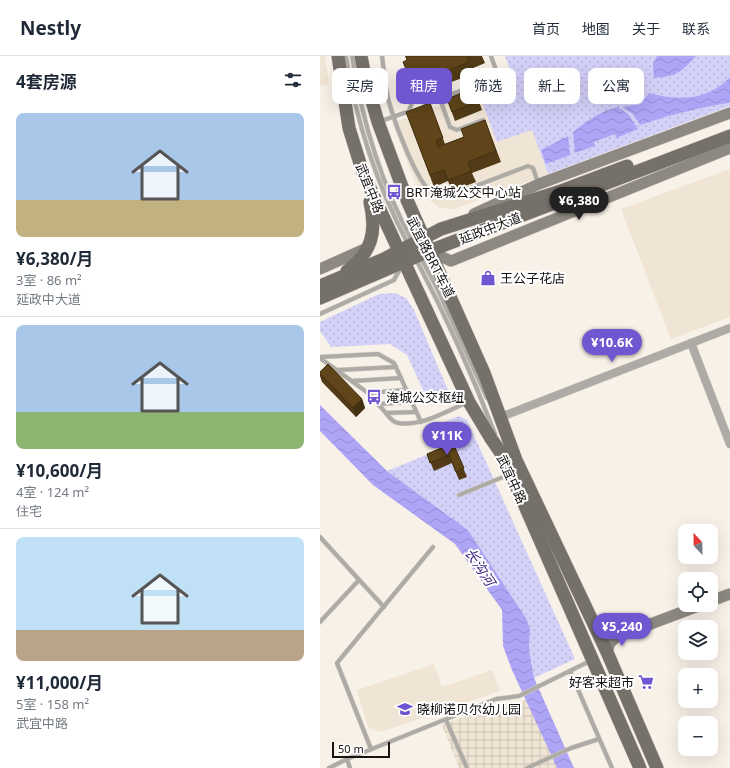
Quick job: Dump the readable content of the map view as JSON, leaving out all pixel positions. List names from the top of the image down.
{
  "streets": {
    "main road": ["武宜中路", "延政中大道"],
    "lane": ["武宜路BRT车道"]
  },
  "crossings": [
    ["武宜中路", "延政中大道"],
    ["武宜中路", "武宜路BRT车道"],
    ["延政中大道", "武宜路BRT车道"]
  ],
  "water": ["长沟河"],
  "places": {
    "bus stop": ["BRT淹城公交中心站", "淹城公交枢纽"],
    "shop": ["王公子花店"],
    "supermarket": ["好客来超市"],
    "school or university": ["晓柳诺贝尔幼儿园"]
  },
  "scale_bar": "50 m",
  "north": "top",
  "page": {
    "header": "Nestly",
    "nav": [
      "首页",
      "地图",
      "关于",
      "联系"
    ],
    "heading": "4套房源",
    "chip": [
      "买房",
      "租房",
      "筛选",
      "新上",
      "公寓"
    ],
    "list": [
      {
        "name": "¥6,380/月",
        "note": "3室 · 86 m² · 延政中大道"
      },
      {
        "name": "¥10,600/月",
        "note": "4室 · 124 m² · 住宅"
      },
      {
        "name": "¥11,000/月",
        "note": "5室 · 158 m² · 武宜中路"
      }
    ],
    "price": [
      "¥6,380",
      "¥10.6K",
      "¥11K",
      "¥5,240"
    ],
    "map_buttons": ["+", "−"],
    "scale": "50 m"
  }
}
